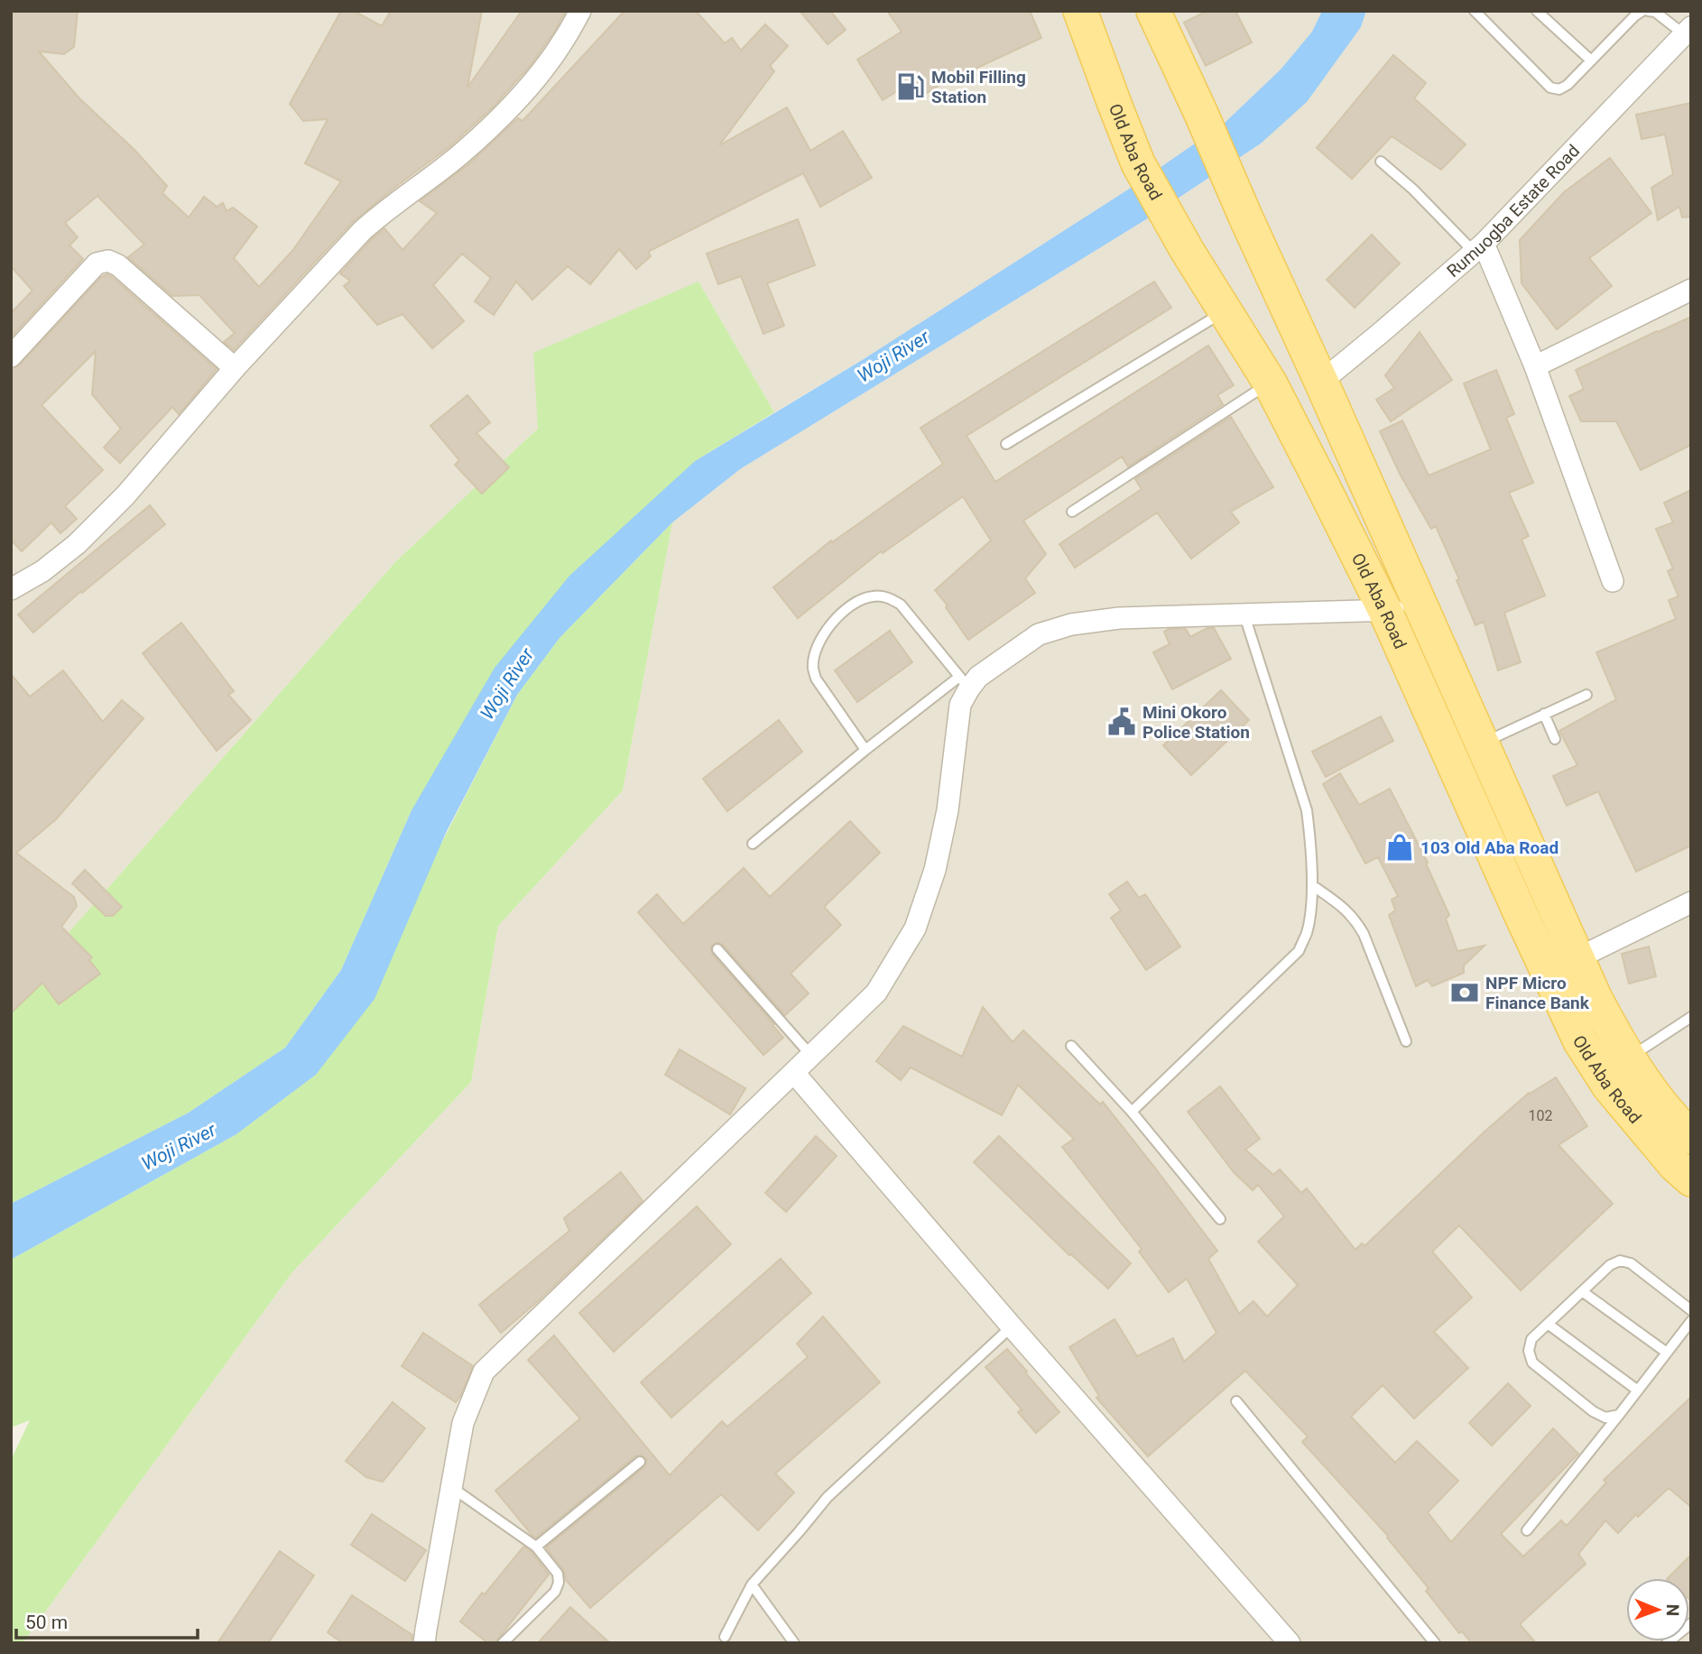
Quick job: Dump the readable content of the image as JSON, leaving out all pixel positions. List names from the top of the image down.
{
  "streets": {
    "main road": ["Old Aba Road"],
    "street": ["Rumuogba Estate Road"]
  },
  "crossings": [
    ["Old Aba Road", "Rumuogba Estate Road"]
  ],
  "water": ["Woji River"],
  "places": {
    "fuel station": ["Mobil Filling Station"],
    "public building": ["Mini Okoro Police Station"],
    "shop": ["103 Old Aba Road"],
    "bank": ["NPF Micro Finance Bank"]
  },
  "house_numbers": ["102"],
  "scale_bar": "50 m",
  "north": "right"
}
